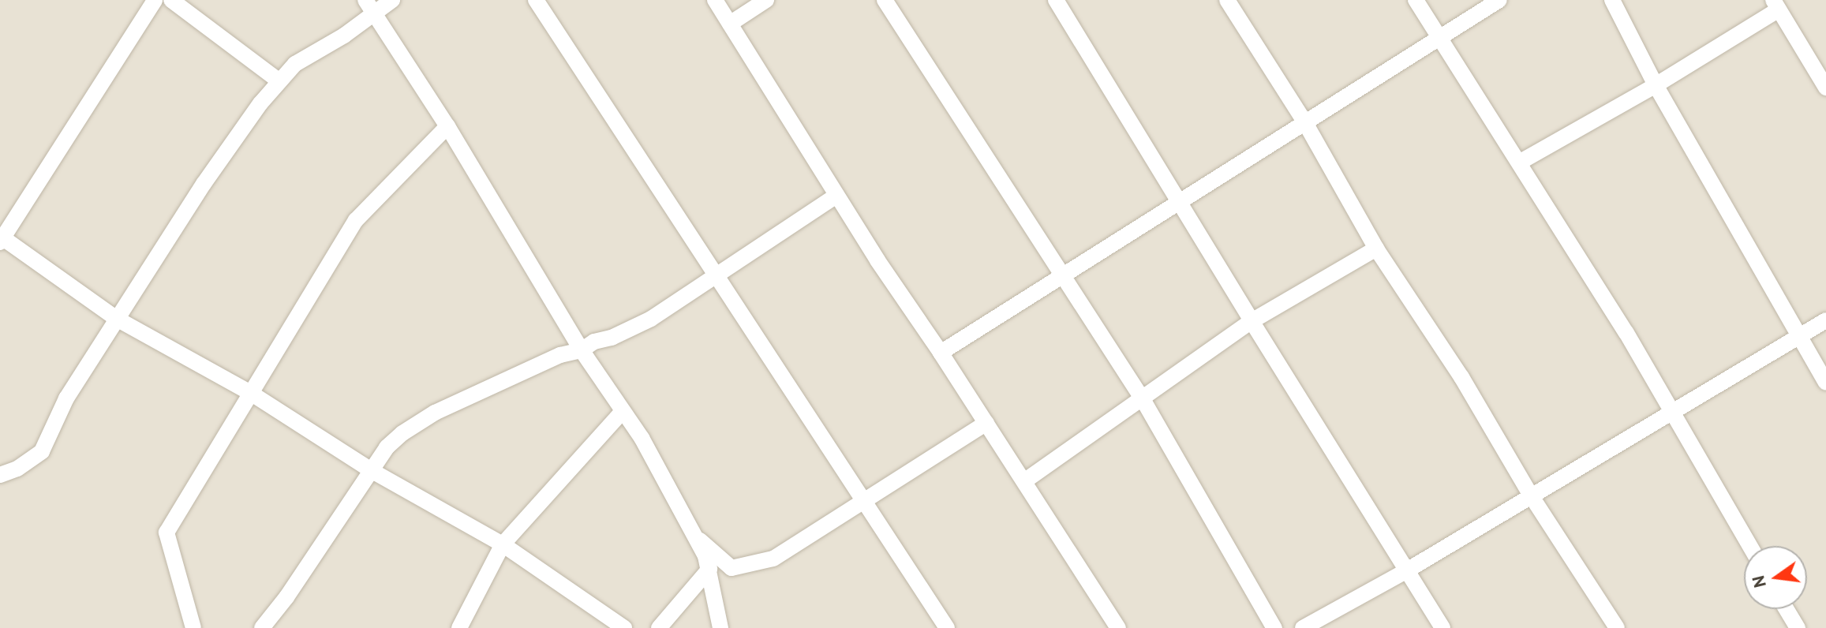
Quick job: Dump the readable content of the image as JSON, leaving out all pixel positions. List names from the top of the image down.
{
  "north": "left"
}
